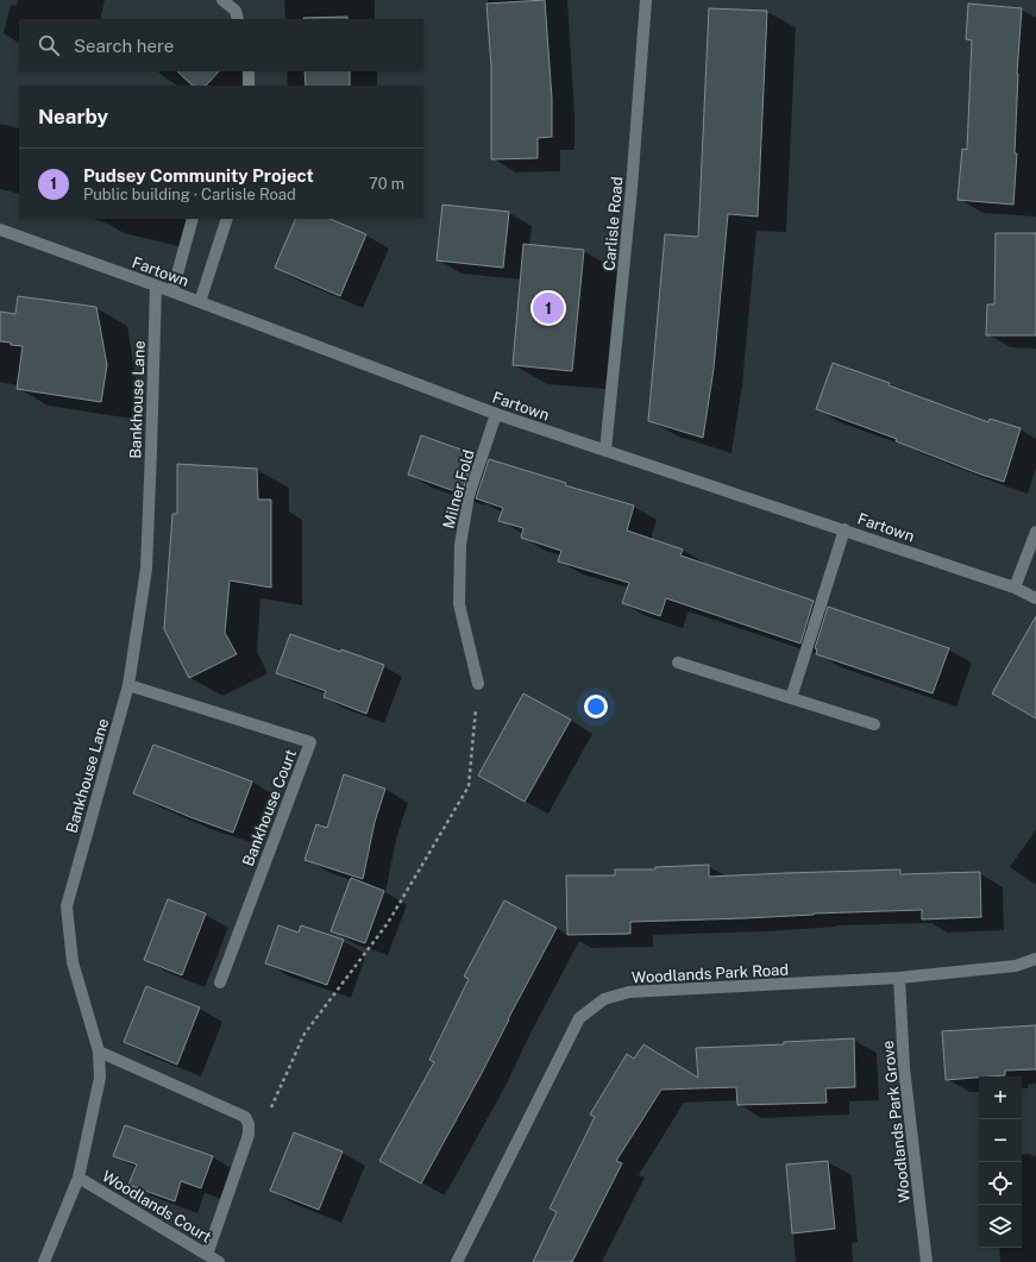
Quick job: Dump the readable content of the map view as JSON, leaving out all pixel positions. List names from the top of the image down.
{
  "streets": {
    "street": [
      "Carlisle Road",
      "Fartown",
      "Bankhouse Lane",
      "Milner Fold",
      "Bankhouse Court",
      "Woodlands Park Road",
      "Woodlands Park Grove",
      "Woodlands Court"
    ]
  },
  "crossings": [
    ["Carlisle Road", "Fartown"],
    ["Fartown", "Bankhouse Lane"],
    ["Fartown", "Milner Fold"],
    ["Bankhouse Lane", "Bankhouse Court"],
    ["Bankhouse Lane", "Woodlands Court"],
    ["Woodlands Park Road", "Woodlands Park Grove"]
  ],
  "page": {
    "search": "Search here",
    "heading": "Nearby",
    "list": [
      {
        "mark": "1",
        "name": "Pudsey Community Project",
        "note": "Public building · Carlisle Road",
        "value": "70 m"
      }
    ],
    "pins": "1",
    "map_buttons": ["+", "−"]
  }
}
